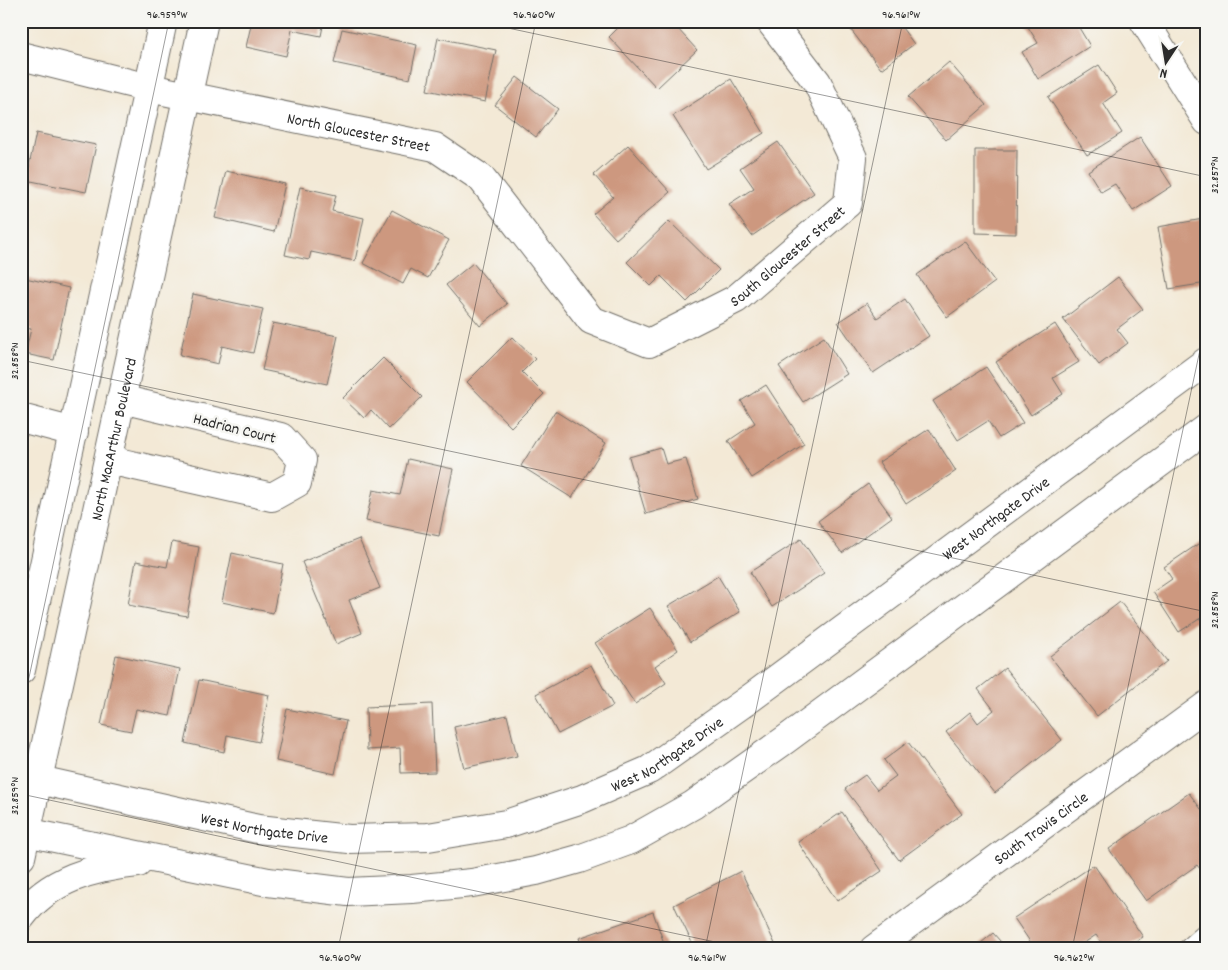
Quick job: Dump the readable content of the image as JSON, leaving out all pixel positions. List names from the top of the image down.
{
  "streets": {
    "main road": [
      "North Gloucester Street",
      "South Gloucester Street",
      "Hadrian Court",
      "North MacArthur Boulevard",
      "West Northgate Drive",
      "South Travis Circle"
    ]
  },
  "crossings": [
    ["North Gloucester Street", "South Gloucester Street"],
    ["North Gloucester Street", "North MacArthur Boulevard"],
    ["Hadrian Court", "North MacArthur Boulevard"],
    ["North MacArthur Boulevard", "West Northgate Drive"]
  ],
  "north": "bottom",
  "coordinates": [
    "96.959°W",
    "96.960°W",
    "96.961°W",
    "32.857°N",
    "32.858°N",
    "32.859°N",
    "96.962°W"
  ]
}
